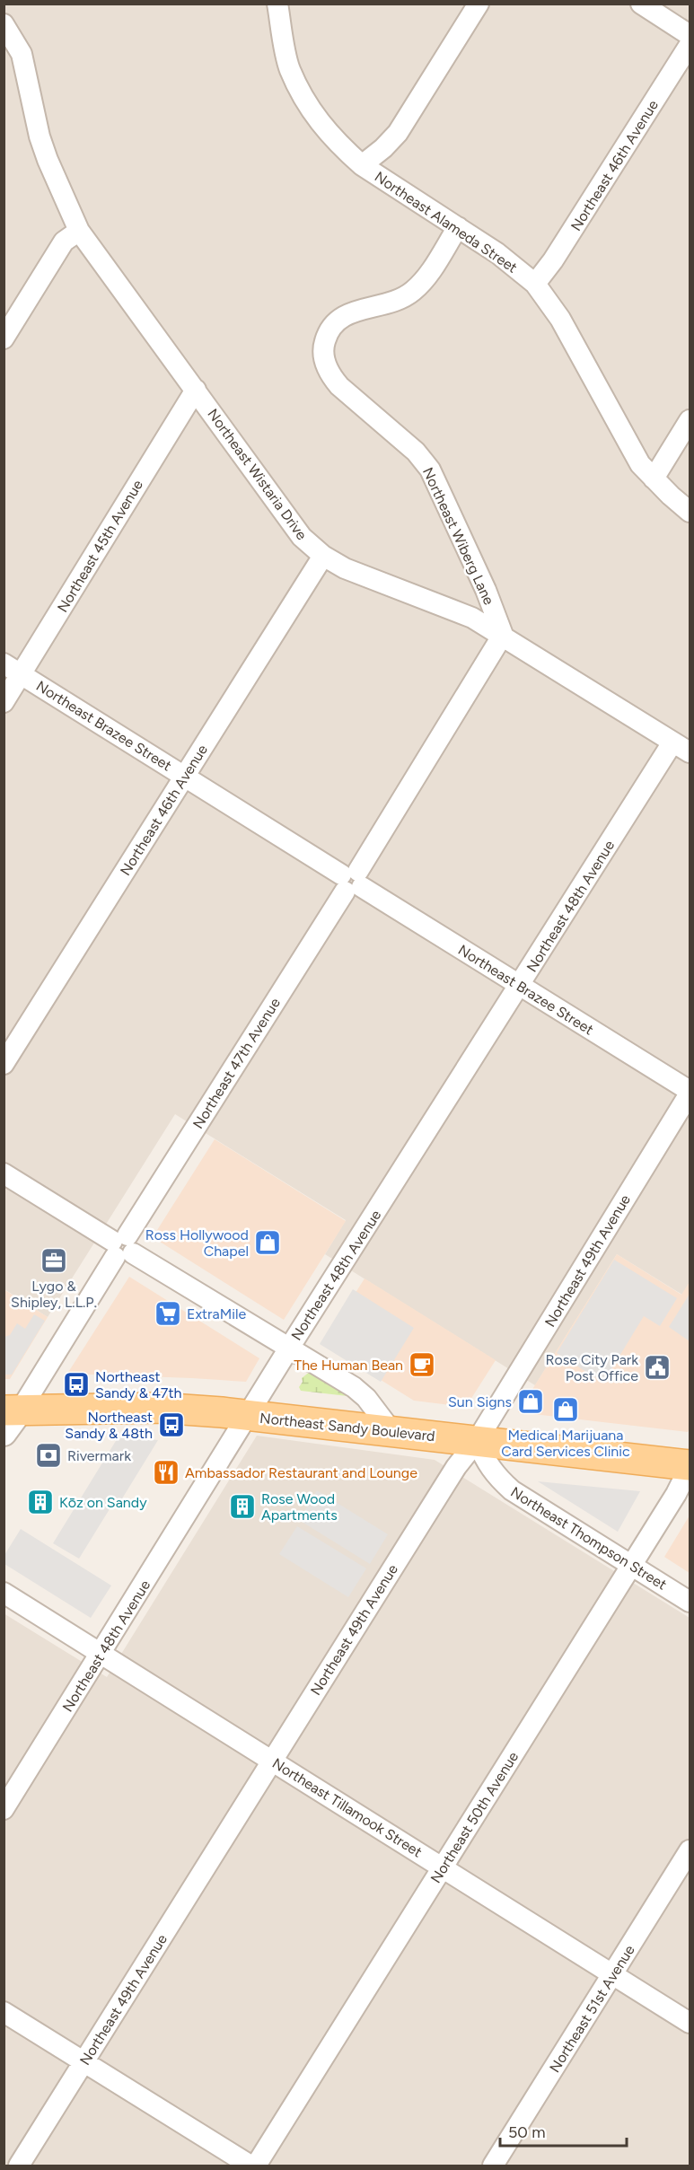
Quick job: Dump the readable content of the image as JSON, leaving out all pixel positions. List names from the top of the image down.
{
  "streets": {
    "main road": ["Northeast Sandy Boulevard"],
    "street": [
      "Northeast 46th Avenue",
      "Northeast Alameda Street",
      "Northeast Wistaria Drive",
      "Northeast Wiberg Lane",
      "Northeast 45th Avenue",
      "Northeast Brazee Street",
      "Northeast 48th Avenue",
      "Northeast 47th Avenue",
      "Northeast 49th Avenue",
      "Northeast Thompson Street",
      "Northeast Tillamook Street",
      "Northeast 50th Avenue",
      "Northeast 51st Avenue"
    ]
  },
  "crossings": [
    ["Northeast 46th Avenue", "Northeast Alameda Street"],
    ["Northeast 46th Avenue", "Northeast Wistaria Drive"],
    ["Northeast 46th Avenue", "Northeast Brazee Street"],
    ["Northeast Alameda Street", "Northeast Wiberg Lane"],
    ["Northeast Wistaria Drive", "Northeast Wiberg Lane"],
    ["Northeast Wistaria Drive", "Northeast 45th Avenue"],
    ["Northeast Wistaria Drive", "Northeast 48th Avenue"],
    ["Northeast Wistaria Drive", "Northeast 47th Avenue"],
    ["Northeast Wiberg Lane", "Northeast 47th Avenue"],
    ["Northeast 45th Avenue", "Northeast Brazee Street"],
    ["Northeast Brazee Street", "Northeast 48th Avenue"],
    ["Northeast Brazee Street", "Northeast 47th Avenue"],
    ["Northeast Brazee Street", "Northeast 49th Avenue"],
    ["Northeast 48th Avenue", "Northeast Sandy Boulevard"],
    ["Northeast 48th Avenue", "Northeast Tillamook Street"],
    ["Northeast 47th Avenue", "Northeast Sandy Boulevard"],
    ["Northeast 49th Avenue", "Northeast Sandy Boulevard"],
    ["Northeast 49th Avenue", "Northeast Thompson Street"],
    ["Northeast 49th Avenue", "Northeast Tillamook Street"],
    ["Northeast Sandy Boulevard", "Northeast Thompson Street"],
    ["Northeast Sandy Boulevard", "Northeast 50th Avenue"],
    ["Northeast Thompson Street", "Northeast 50th Avenue"],
    ["Northeast Tillamook Street", "Northeast 50th Avenue"],
    ["Northeast Tillamook Street", "Northeast 51st Avenue"]
  ],
  "places": {
    "shop": ["Ross Hollywood Chapel", "Sun Signs", "Medical Marijuana Card Services Clinic"],
    "office": ["Lygo & Shipley, L.L.P."],
    "supermarket": ["ExtraMile"],
    "cafe": ["The Human Bean"],
    "public building": ["Rose City Park Post Office"],
    "bus stop": ["Northeast Sandy & 47th", "Northeast Sandy & 48th"],
    "bank": ["Rivermark"],
    "restaurant": ["Ambassador Restaurant and Lounge"],
    "building": ["Kōz on Sandy", "Rose Wood Apartments"]
  },
  "scale_bar": "50 m"
}
